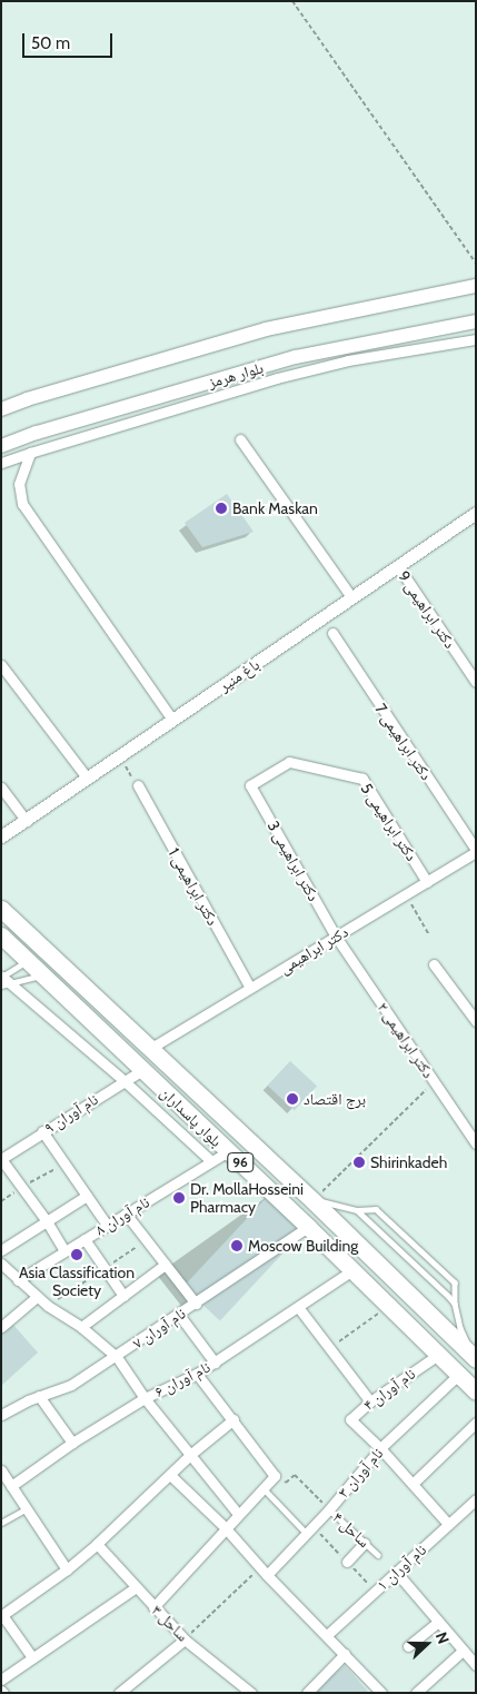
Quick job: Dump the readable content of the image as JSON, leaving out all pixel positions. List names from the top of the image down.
{
  "streets": {
    "highway": ["بلوار پاسداران", "96"],
    "main road": ["بلوار هرمز"],
    "street": [
      "دکتر ابراهیمی 9",
      "باغ منیر",
      "دکتر ابراهیمی 7",
      "دکتر ابراهیمی 5",
      "دکتر ابراهیمی 3",
      "دکتر ابراهیمی 1",
      "دکتر ابراهیمی",
      "دکتر ابراهیمی ۲",
      "نام آوران ۹",
      "نام آوران ۸",
      "نام آوران ۷",
      "نام آوران ۶",
      "نام آوران ۴",
      "نام آوران ۳",
      "نام آوران ۱",
      "ساحل ۳"
    ],
    "lane": ["ساحل ۴"]
  },
  "crossings": [
    ["دکتر ابراهیمی 9", "باغ منیر"],
    ["دکتر ابراهیمی 7", "دکتر ابراهیمی"],
    ["دکتر ابراهیمی 5", "دکتر ابراهیمی 3"],
    ["دکتر ابراهیمی 5", "دکتر ابراهیمی"],
    ["دکتر ابراهیمی 3", "دکتر ابراهیمی"],
    ["دکتر ابراهیمی 3", "دکتر ابراهیمی ۲"],
    ["دکتر ابراهیمی 1", "دکتر ابراهیمی"],
    ["دکتر ابراهیمی", "دکتر ابراهیمی ۲"],
    ["دکتر ابراهیمی", "بلوار پاسداران"],
    ["نام آوران ۹", "بلوار پاسداران"],
    ["بلوار پاسداران", "نام آوران ۸"],
    ["بلوار پاسداران", "نام آوران ۷"],
    ["بلوار پاسداران", "نام آوران ۶"],
    ["بلوار پاسداران", "نام آوران ۴"],
    ["بلوار پاسداران", "نام آوران ۳"],
    ["نام آوران ۴", "نام آوران ۳"],
    ["نام آوران ۴", "نام آوران ۱"],
    ["نام آوران ۳", "ساحل ۴"]
  ],
  "places": [
    "Bank Maskan",
    "برج اقتصاد",
    "Shirinkadeh",
    "Dr. MollaHosseini Pharmacy",
    "Moscow Building",
    "Asia Classification Society"
  ],
  "scale_bar": "50 m",
  "north": "right"
}
